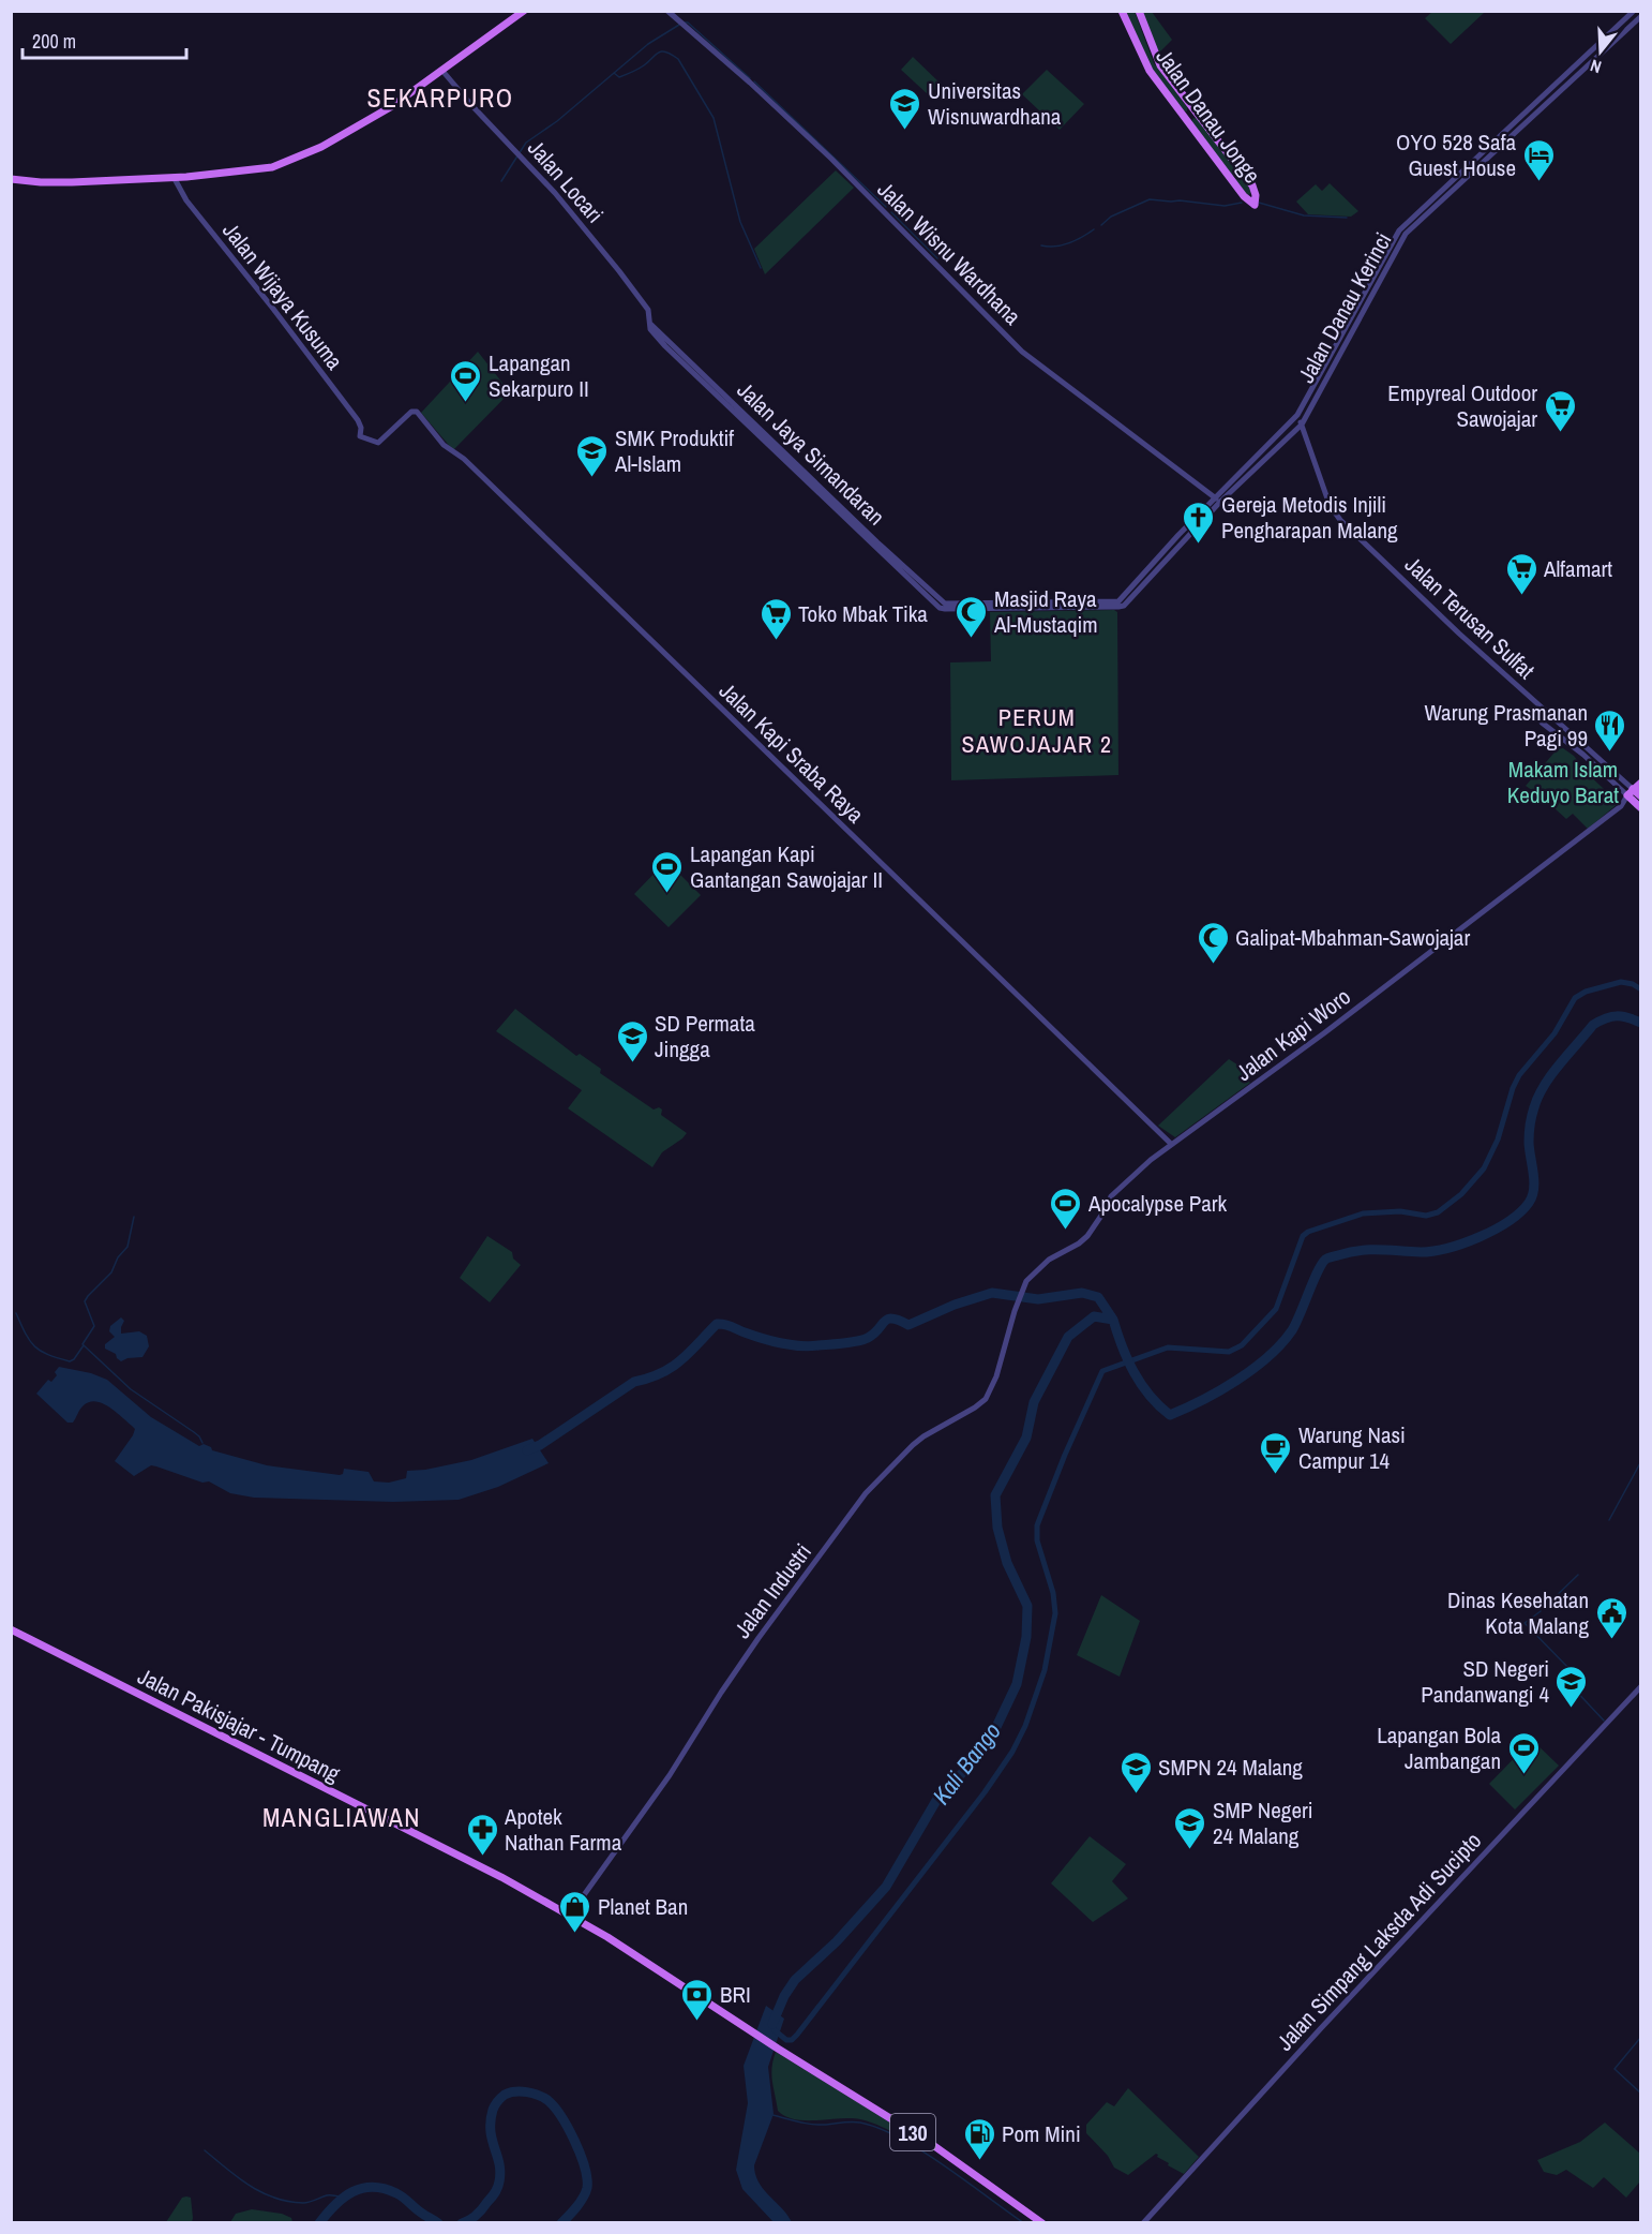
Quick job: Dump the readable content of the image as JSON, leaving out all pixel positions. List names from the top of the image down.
{
  "streets": {
    "main road": [
      "Jalan Danau Jonge",
      "Jalan Terusan Sulfat",
      "Jalan Kapi Woro",
      "Jalan Pakisjajar - Tumpang",
      "130"
    ],
    "street": [
      "Jalan Locari",
      "Jalan Wisnu Wardhana",
      "Jalan Wijaya Kusuma",
      "Jalan Danau Kerinci",
      "Jalan Jaya Simandaran",
      "Jalan Kapi Sraba Raya",
      "Jalan Industri",
      "Jalan Simpang Laksda Adi Sucipto"
    ]
  },
  "crossings": [
    ["Jalan Locari", "Jalan Jaya Simandaran"],
    ["Jalan Wisnu Wardhana", "Jalan Danau Kerinci"],
    ["Jalan Wijaya Kusuma", "Jalan Kapi Sraba Raya"],
    ["Jalan Danau Kerinci", "Jalan Jaya Simandaran"],
    ["Jalan Danau Kerinci", "Jalan Terusan Sulfat"],
    ["Jalan Terusan Sulfat", "Jalan Kapi Woro"],
    ["Jalan Kapi Sraba Raya", "Jalan Kapi Woro"],
    ["Jalan Kapi Woro", "Jalan Industri"],
    ["Jalan Industri", "Jalan Pakisjajar - Tumpang"]
  ],
  "districts": ["SEKARPURO", "PERUM SAWOJAJAR 2", "MANGLIAWAN"],
  "water": ["Kali Bango"],
  "parks": ["Makam Islam Keduyo Barat"],
  "places": {
    "school or university": [
      "Universitas Wisnuwardhana",
      "SMK Produktif Al-Islam",
      "SD Permata Jingga",
      "SD Negeri Pandanwangi 4",
      "SMPN 24 Malang",
      "SMP Negeri 24 Malang"
    ],
    "hotel": ["OYO 528 Safa Guest House"],
    "sports": [
      "Lapangan Sekarpuro II",
      "Lapangan Kapi Gantangan Sawojajar II",
      "Apocalypse Park",
      "Lapangan Bola Jambangan"
    ],
    "supermarket": ["Empyreal Outdoor Sawojajar", "Alfamart", "Toko Mbak Tika"],
    "church": ["Gereja Metodis Injili Pengharapan Malang"],
    "mosque": ["Masjid Raya Al-Mustaqim", "Galipat-Mbahman-Sawojajar"],
    "restaurant": ["Warung Prasmanan Pagi 99"],
    "cafe": ["Warung Nasi Campur 14"],
    "public building": ["Dinas Kesehatan Kota Malang"],
    "pharmacy": ["Apotek Nathan Farma"],
    "shop": ["Planet Ban"],
    "bank": ["BRI"],
    "fuel station": ["Pom Mini"]
  },
  "scale_bar": "200 m",
  "north": "bottom"
}
